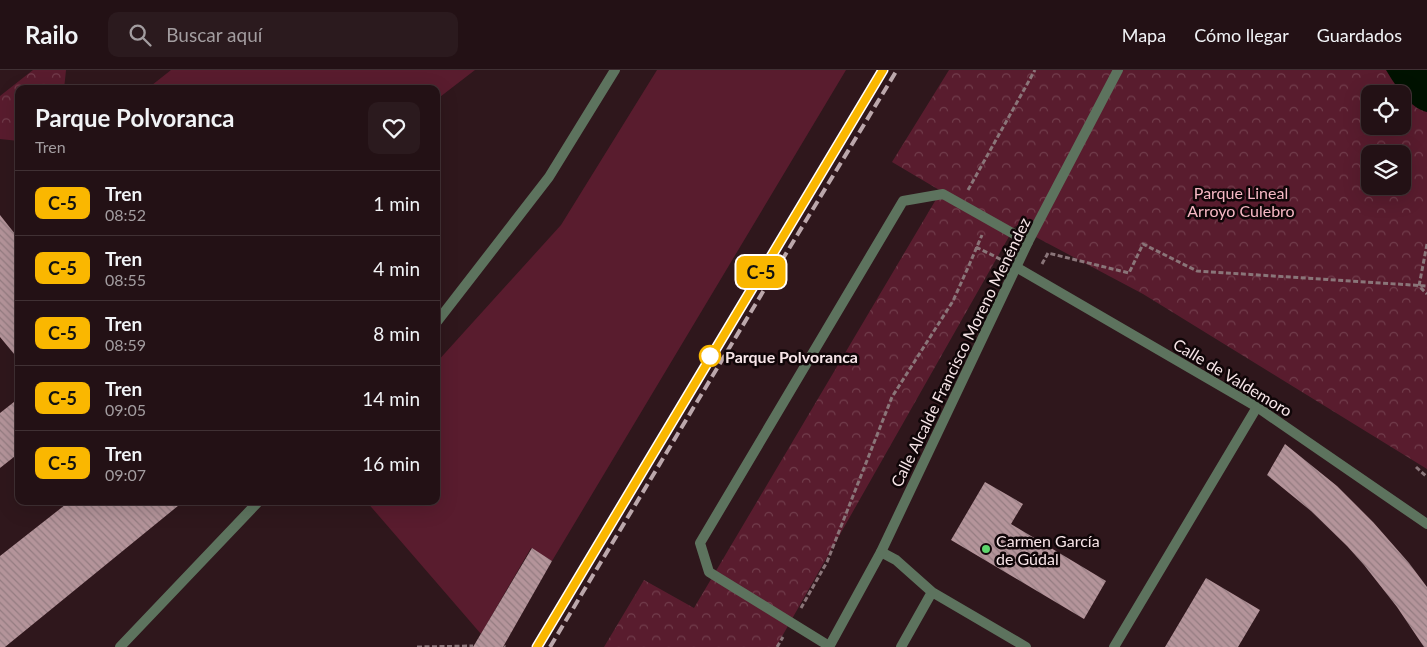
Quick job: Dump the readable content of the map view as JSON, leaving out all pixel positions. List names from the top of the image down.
{
  "streets": {
    "street": ["Calle Alcalde Francisco Moreno Menéndez", "Calle de Valdemoro"]
  },
  "crossings": [
    ["Calle Alcalde Francisco Moreno Menéndez", "Calle de Valdemoro"]
  ],
  "parks": ["Parque Lineal Arroyo Culebro"],
  "places": ["Parque Polvoranca", "Carmen García de Gúdal"],
  "page": {
    "header": "Railo",
    "search": "Buscar aquí",
    "nav": ["Mapa", "Cómo llegar", "Guardados"],
    "on_map": "C-5",
    "heading": ["Parque Polvoranca", "Tren"],
    "list": [
      {
        "mark": "C-5",
        "name": "Tren",
        "note": "08:52",
        "value": "1 min"
      },
      {
        "mark": "C-5",
        "name": "Tren",
        "note": "08:55",
        "value": "4 min"
      },
      {
        "mark": "C-5",
        "name": "Tren",
        "note": "08:59",
        "value": "8 min"
      },
      {
        "mark": "C-5",
        "name": "Tren",
        "note": "09:05",
        "value": "14 min"
      },
      {
        "mark": "C-5",
        "name": "Tren",
        "note": "09:07",
        "value": "16 min"
      }
    ]
  }
}
